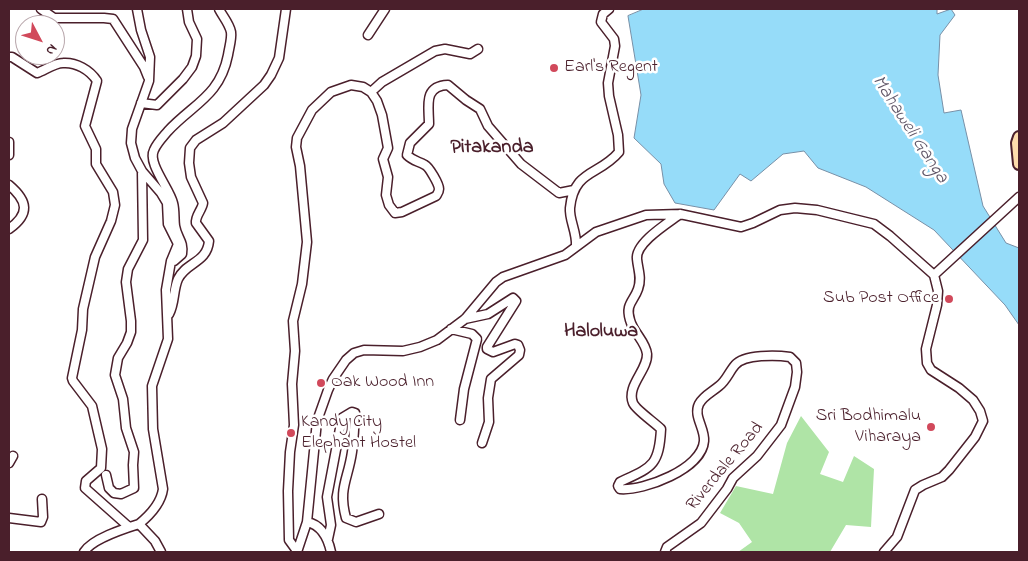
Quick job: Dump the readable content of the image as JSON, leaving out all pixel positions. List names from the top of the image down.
{
  "streets": {
    "street": ["Riverdale Road"]
  },
  "districts": ["Pitakanda", "Haloluwa"],
  "water": ["Mahaweli Ganga"],
  "places": [
    "Earl's Regent",
    "Sub Post Office",
    "Oak Wood Inn",
    "Sri Bodhimalu Viharaya",
    "Kandy City Elephant Hostel"
  ],
  "north": "bottom right"
}
